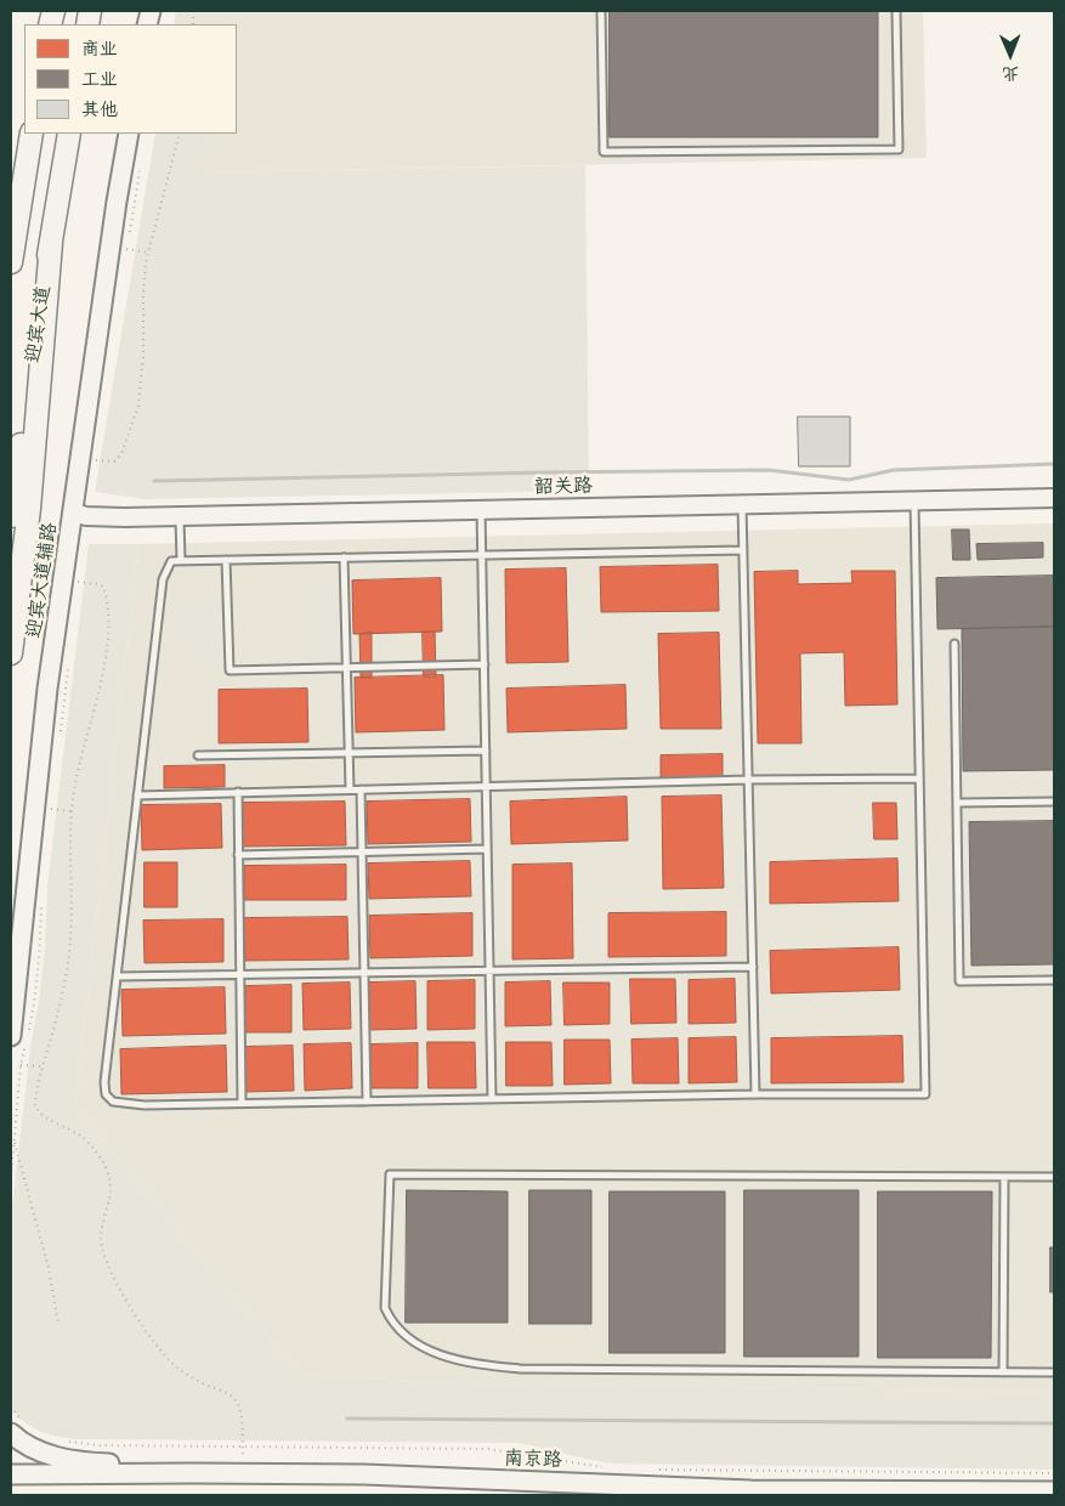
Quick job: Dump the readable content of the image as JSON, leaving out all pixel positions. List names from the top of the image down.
{
  "streets": {
    "highway": ["迎宾大道"],
    "main road": ["迎宾大道辅路", "南京路"],
    "street": ["韶关路"]
  },
  "crossings": [
    ["韶关路", "迎宾大道辅路"]
  ],
  "legend": ["商业", "工业", "其他"],
  "north": "bottom"
}
